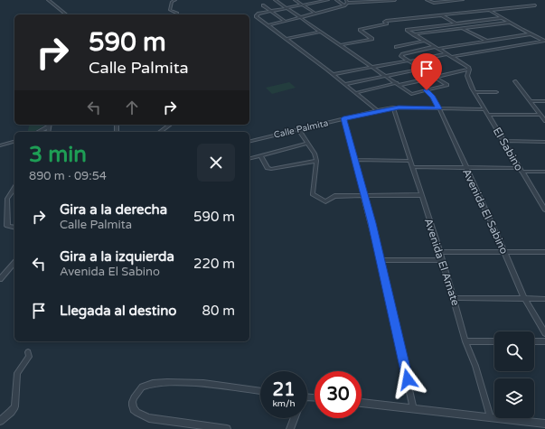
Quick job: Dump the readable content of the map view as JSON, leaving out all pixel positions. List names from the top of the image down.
{
  "streets": {
    "street": [
      "Calle Palmita",
      "El Sabino",
      "Avenida El Sabino",
      "Avenida El Amate"
    ]
  },
  "crossings": [
    ["Calle Palmita", "El Sabino"],
    ["Calle Palmita", "Avenida El Sabino"],
    ["Calle Palmita", "Avenida El Amate"]
  ],
  "page": {
    "turn": ["590 m", "Calle Palmita"],
    "heading": ["3 min", "890 m · 09:54"],
    "list": [
      {
        "name": "Gira a la derecha",
        "note": "Calle Palmita",
        "value": "590 m"
      },
      {
        "name": "Gira a la izquierda",
        "note": "Avenida El Sabino",
        "value": "220 m"
      },
      {
        "name": "Llegada al destino",
        "value": "80 m"
      }
    ],
    "speed": "21 km/h",
    "limit": "30"
  }
}
